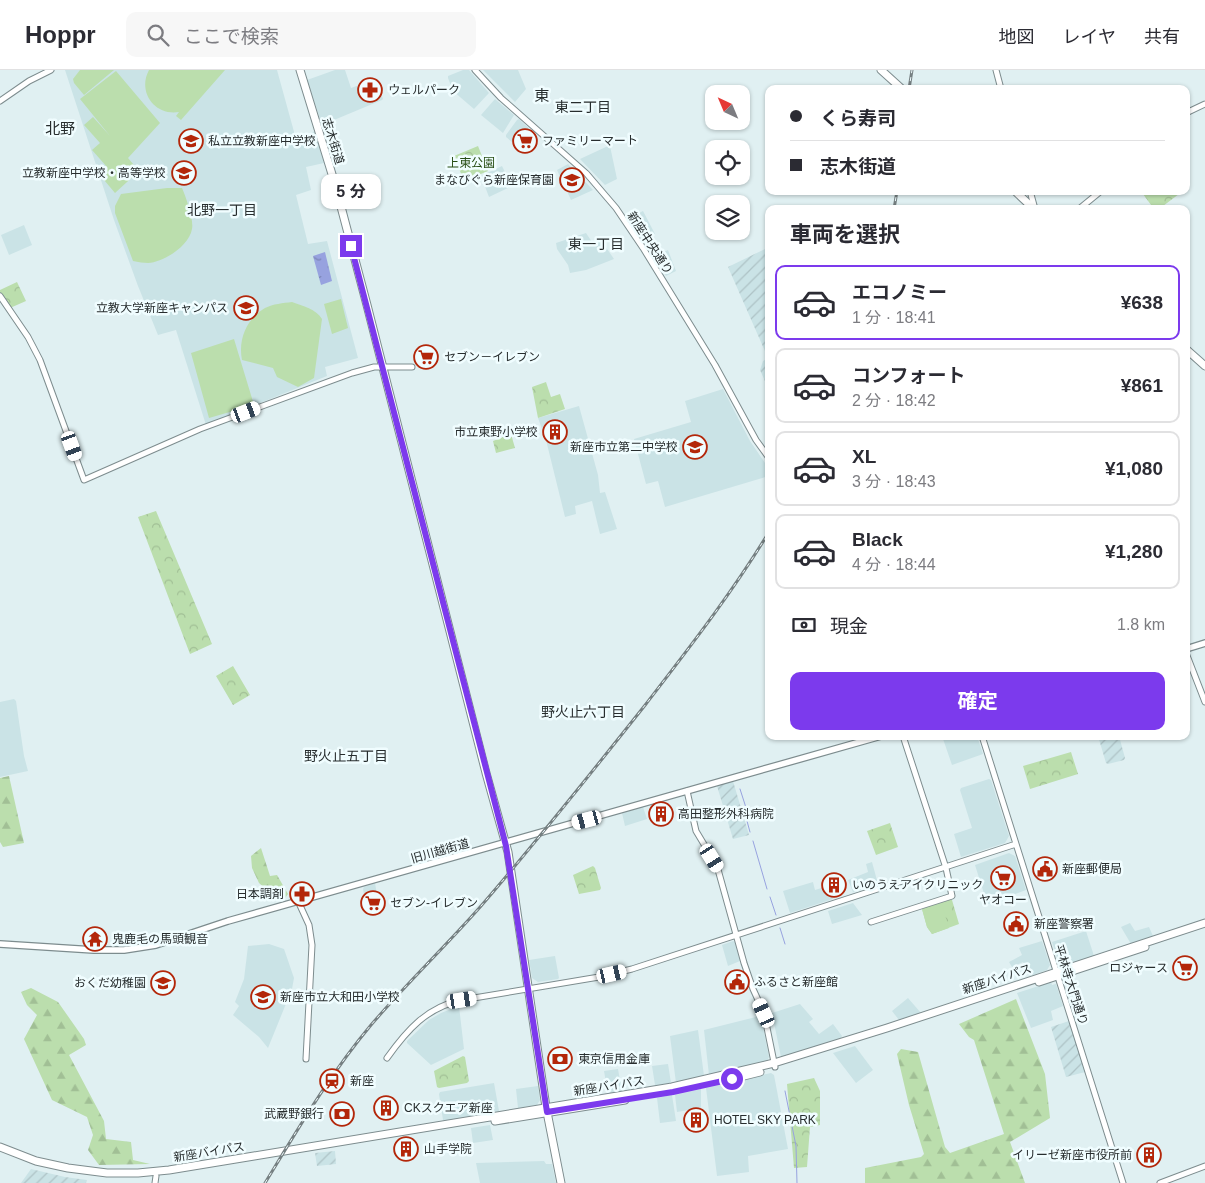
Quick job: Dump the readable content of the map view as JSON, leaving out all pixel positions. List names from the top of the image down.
{
  "streets": {
    "main road": ["志木街道", "旧川越街道", "新座バイパス"],
    "street": ["新座中央通り", "平林寺大門通り"]
  },
  "crossings": [
    ["志木街道", "旧川越街道"],
    ["志木街道", "新座バイパス"],
    ["新座バイパス", "平林寺大門通り"]
  ],
  "districts": [
    "東",
    "東二丁目",
    "北野",
    "北野一丁目",
    "東一丁目",
    "野火止六丁目",
    "野火止五丁目"
  ],
  "parks": ["上東公園"],
  "places": {
    "pharmacy": ["ウェルパーク", "日本調剤"],
    "school or university": [
      "私立立教新座中学校",
      "立教新座中学校・高等学校",
      "まなびぐら新座保育園",
      "立教大学新座キャンパス",
      "新座市立第二中学校",
      "おくだ幼稚園",
      "新座市立大和田小学校"
    ],
    "supermarket": [
      "ファミリーマート",
      "セブン－イレブン",
      "ヤオコー",
      "セブン-イレブン",
      "ロジャース"
    ],
    "building": [
      "市立東野小学校",
      "高田整形外科病院",
      "いのうえアイクリニック",
      "CKスクエア新座",
      "HOTEL SKY PARK",
      "山手学院",
      "イリーゼ新座市役所前"
    ],
    "public building": ["新座郵便局", "新座警察署", "ふるさと新座館"],
    "temple": ["鬼鹿毛の馬頭観音"],
    "bank": ["東京信用金庫", "武蔵野銀行"],
    "station": ["新座"]
  },
  "north": "top left",
  "page": {
    "header": "Hoppr",
    "search": "ここで検索",
    "nav": ["地図", "レイヤ", "共有"],
    "banner": ["くら寿司", "志木街道"],
    "bubble": "5 分",
    "heading": "車両を選択",
    "list": [
      {
        "name": "エコノミー",
        "note": "1 分 · 18:41",
        "value": "¥638"
      },
      {
        "name": "コンフォート",
        "note": "2 分 · 18:42",
        "value": "¥861"
      },
      {
        "name": "XL",
        "note": "3 分 · 18:43",
        "value": "¥1,080"
      },
      {
        "name": "Black",
        "note": "4 分 · 18:44",
        "value": "¥1,280"
      }
    ],
    "pay": ["現金", "1.8 km"],
    "buttons": "確定"
  }
}
